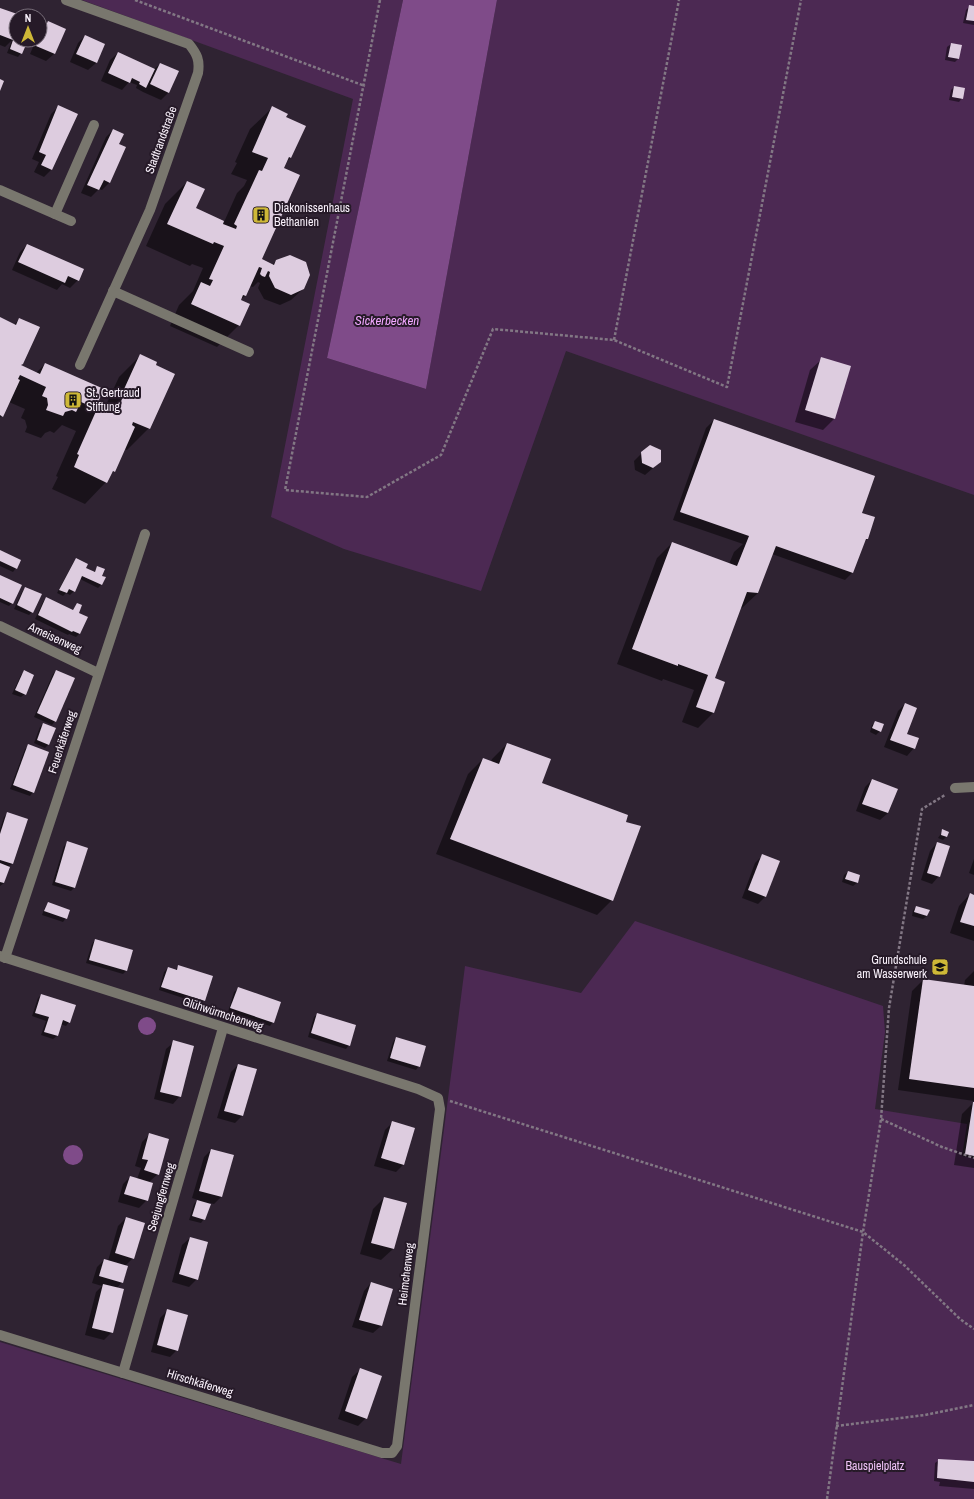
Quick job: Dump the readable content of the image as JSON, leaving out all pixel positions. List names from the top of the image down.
{
  "streets": {
    "street": [
      "Stadtrandstraße",
      "Ameisenweg",
      "Feuerkäferweg",
      "Glühwürmchenweg",
      "Seejungfernweg",
      "Heimchenweg",
      "Hirschkäferweg"
    ]
  },
  "crossings": [
    ["Ameisenweg", "Feuerkäferweg"],
    ["Feuerkäferweg", "Glühwürmchenweg"],
    ["Glühwürmchenweg", "Seejungfernweg"],
    ["Glühwürmchenweg", "Heimchenweg"],
    ["Seejungfernweg", "Hirschkäferweg"],
    ["Heimchenweg", "Hirschkäferweg"]
  ],
  "water": ["Sickerbecken"],
  "parks": ["Bauspielplatz"],
  "places": {
    "building": ["Diakonissenhaus Bethanien", "St. Gertraud Stiftung"],
    "school or university": ["Grundschule am Wasserwerk"]
  },
  "north": "top"
}
